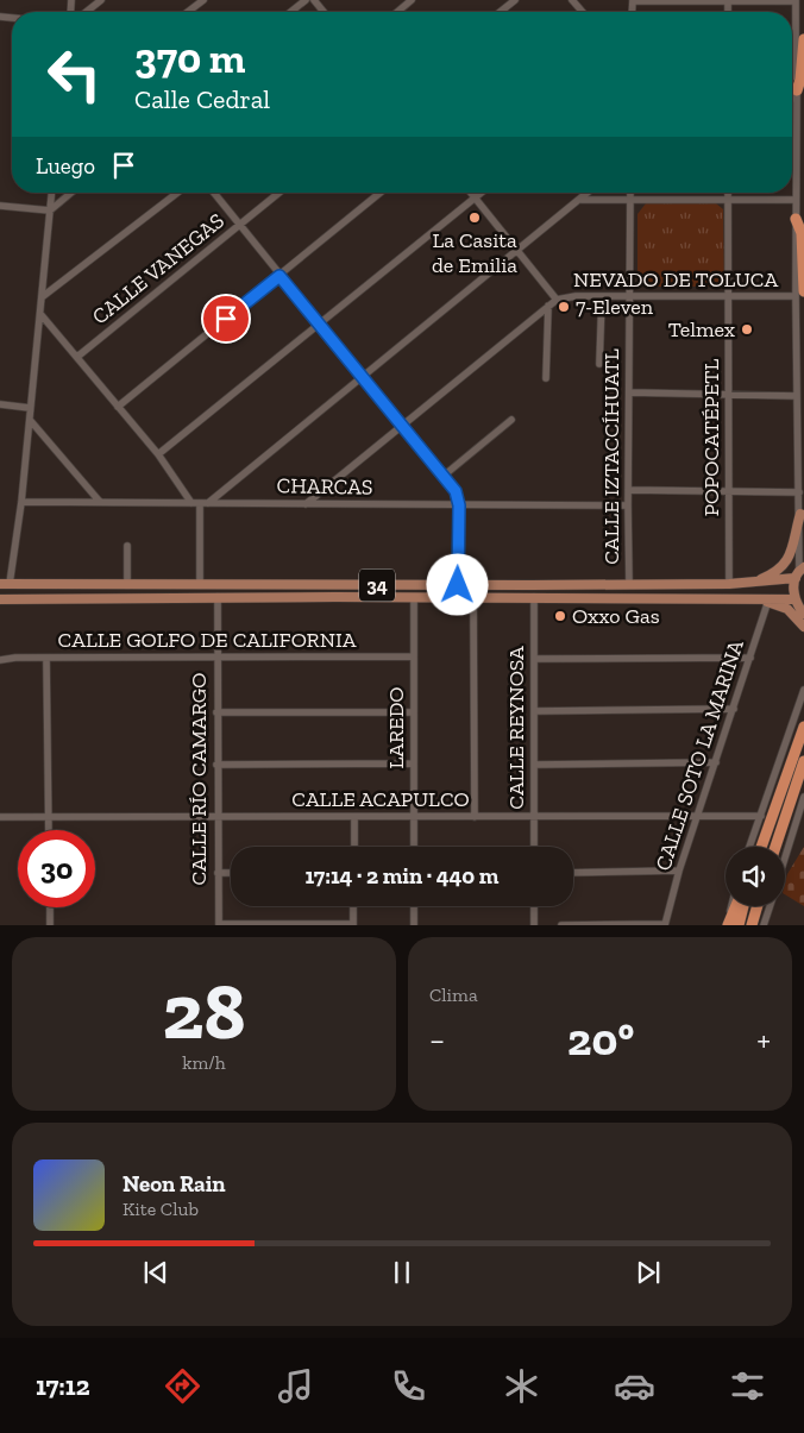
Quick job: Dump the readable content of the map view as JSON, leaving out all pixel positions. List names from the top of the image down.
{
  "streets": {
    "main road": ["34"],
    "street": [
      "CALLE VANEGAS",
      "NEVADO DE TOLUCA",
      "POPOCATÉPETL",
      "CALLE IZTACCÍHUATL",
      "CHARCAS",
      "CALLE GOLFO DE CALIFORNIA",
      "LAREDO",
      "CALLE REYNOSA",
      "CALLE SOTO LA MARINA",
      "CALLE RÍO CAMARGO",
      "CALLE ACAPULCO"
    ]
  },
  "crossings": [
    ["NEVADO DE TOLUCA", "POPOCATÉPETL"],
    ["NEVADO DE TOLUCA", "CALLE IZTACCÍHUATL"],
    ["POPOCATÉPETL", "34"],
    ["CALLE IZTACCÍHUATL", "CHARCAS"],
    ["CALLE IZTACCÍHUATL", "34"],
    ["34", "LAREDO"],
    ["34", "CALLE REYNOSA"],
    ["34", "CALLE SOTO LA MARINA"],
    ["34", "CALLE RÍO CAMARGO"],
    ["CALLE GOLFO DE CALIFORNIA", "LAREDO"],
    ["CALLE GOLFO DE CALIFORNIA", "CALLE RÍO CAMARGO"],
    ["LAREDO", "CALLE ACAPULCO"],
    ["CALLE REYNOSA", "CALLE ACAPULCO"],
    ["CALLE SOTO LA MARINA", "CALLE ACAPULCO"],
    ["CALLE RÍO CAMARGO", "CALLE ACAPULCO"]
  ],
  "places": [
    "La Casita de Emilia",
    "7-Eleven",
    "Telmex",
    "Oxxo Gas"
  ],
  "page": {
    "turn": ["370 m", "Calle Cedral"],
    "then": "Luego",
    "limit": "30",
    "trip": "17:14 · 2 min · 440 m",
    "tile": [
      ["28", "km/h"],
      "Clima"
    ],
    "heat": ["−", "20°", "+"],
    "song": ["Neon Rain", "Kite Club"],
    "tabs": "17:12"
  }
}
